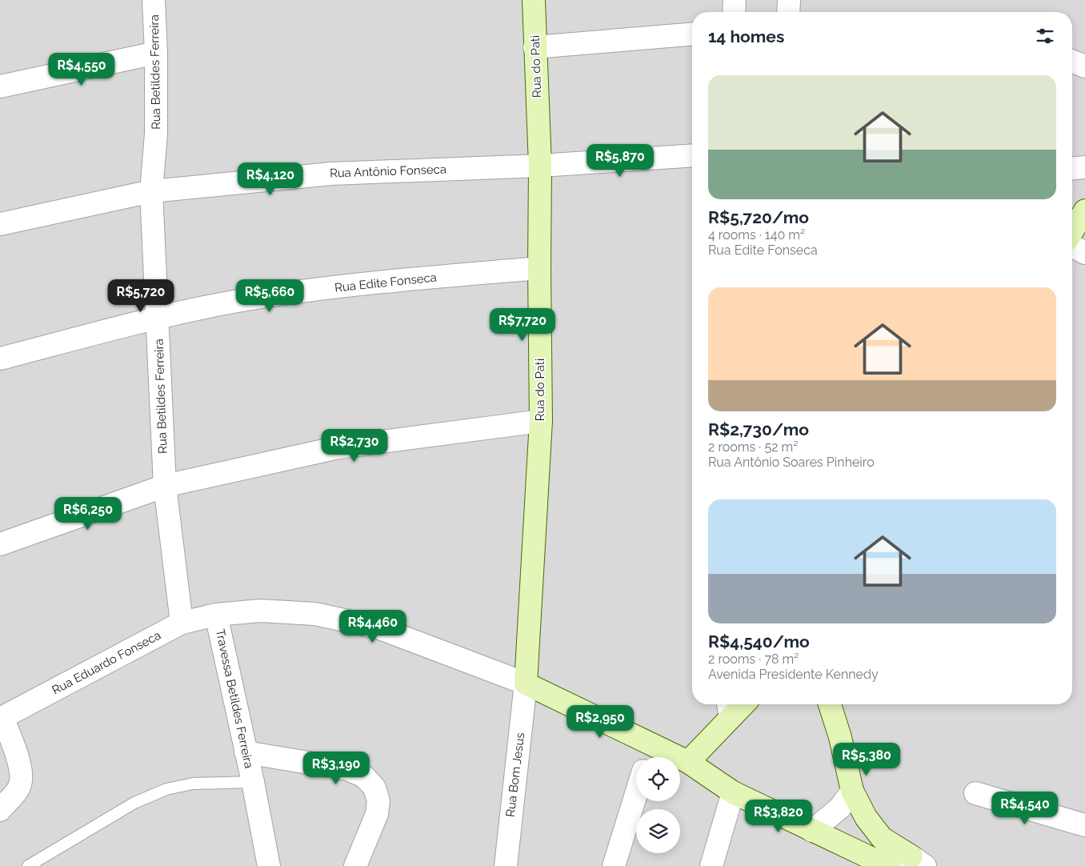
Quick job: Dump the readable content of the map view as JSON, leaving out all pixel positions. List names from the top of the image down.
{
  "streets": {
    "street": [
      "Rua do Pati",
      "Rua Betildes Ferreira",
      "Rua Antônio Fonseca",
      "Rua Edite Fonseca",
      "Rua Eduardo Fonseca",
      "Travessa Betildes Ferreira",
      "Rua Bom Jesus"
    ]
  },
  "crossings": [
    ["Rua do Pati", "Rua Antônio Fonseca"],
    ["Rua do Pati", "Rua Edite Fonseca"],
    ["Rua do Pati", "Rua Eduardo Fonseca"],
    ["Rua do Pati", "Rua Bom Jesus"],
    ["Rua Betildes Ferreira", "Rua Antônio Fonseca"],
    ["Rua Betildes Ferreira", "Rua Edite Fonseca"],
    ["Rua Betildes Ferreira", "Rua Eduardo Fonseca"],
    ["Rua Eduardo Fonseca", "Travessa Betildes Ferreira"],
    ["Rua Eduardo Fonseca", "Rua Bom Jesus"]
  ],
  "page": {
    "heading": "14 homes",
    "price": [
      "R$4,550",
      "R$5,870",
      "R$4,120",
      "R$5,720",
      "R$5,660",
      "R$7,720",
      "R$2,730",
      "R$6,250",
      "R$4,460",
      "R$2,950",
      "R$5,380",
      "R$3,190",
      "R$4,540",
      "R$3,820"
    ],
    "list": [
      {
        "name": "R$5,720/mo",
        "note": "4 rooms · 140 m² · Rua Edite Fonseca"
      },
      {
        "name": "R$2,730/mo",
        "note": "2 rooms · 52 m² · Rua Antônio Soares Pinheiro"
      },
      {
        "name": "R$4,540/mo",
        "note": "2 rooms · 78 m² · Avenida Presidente Kennedy"
      }
    ]
  }
}
